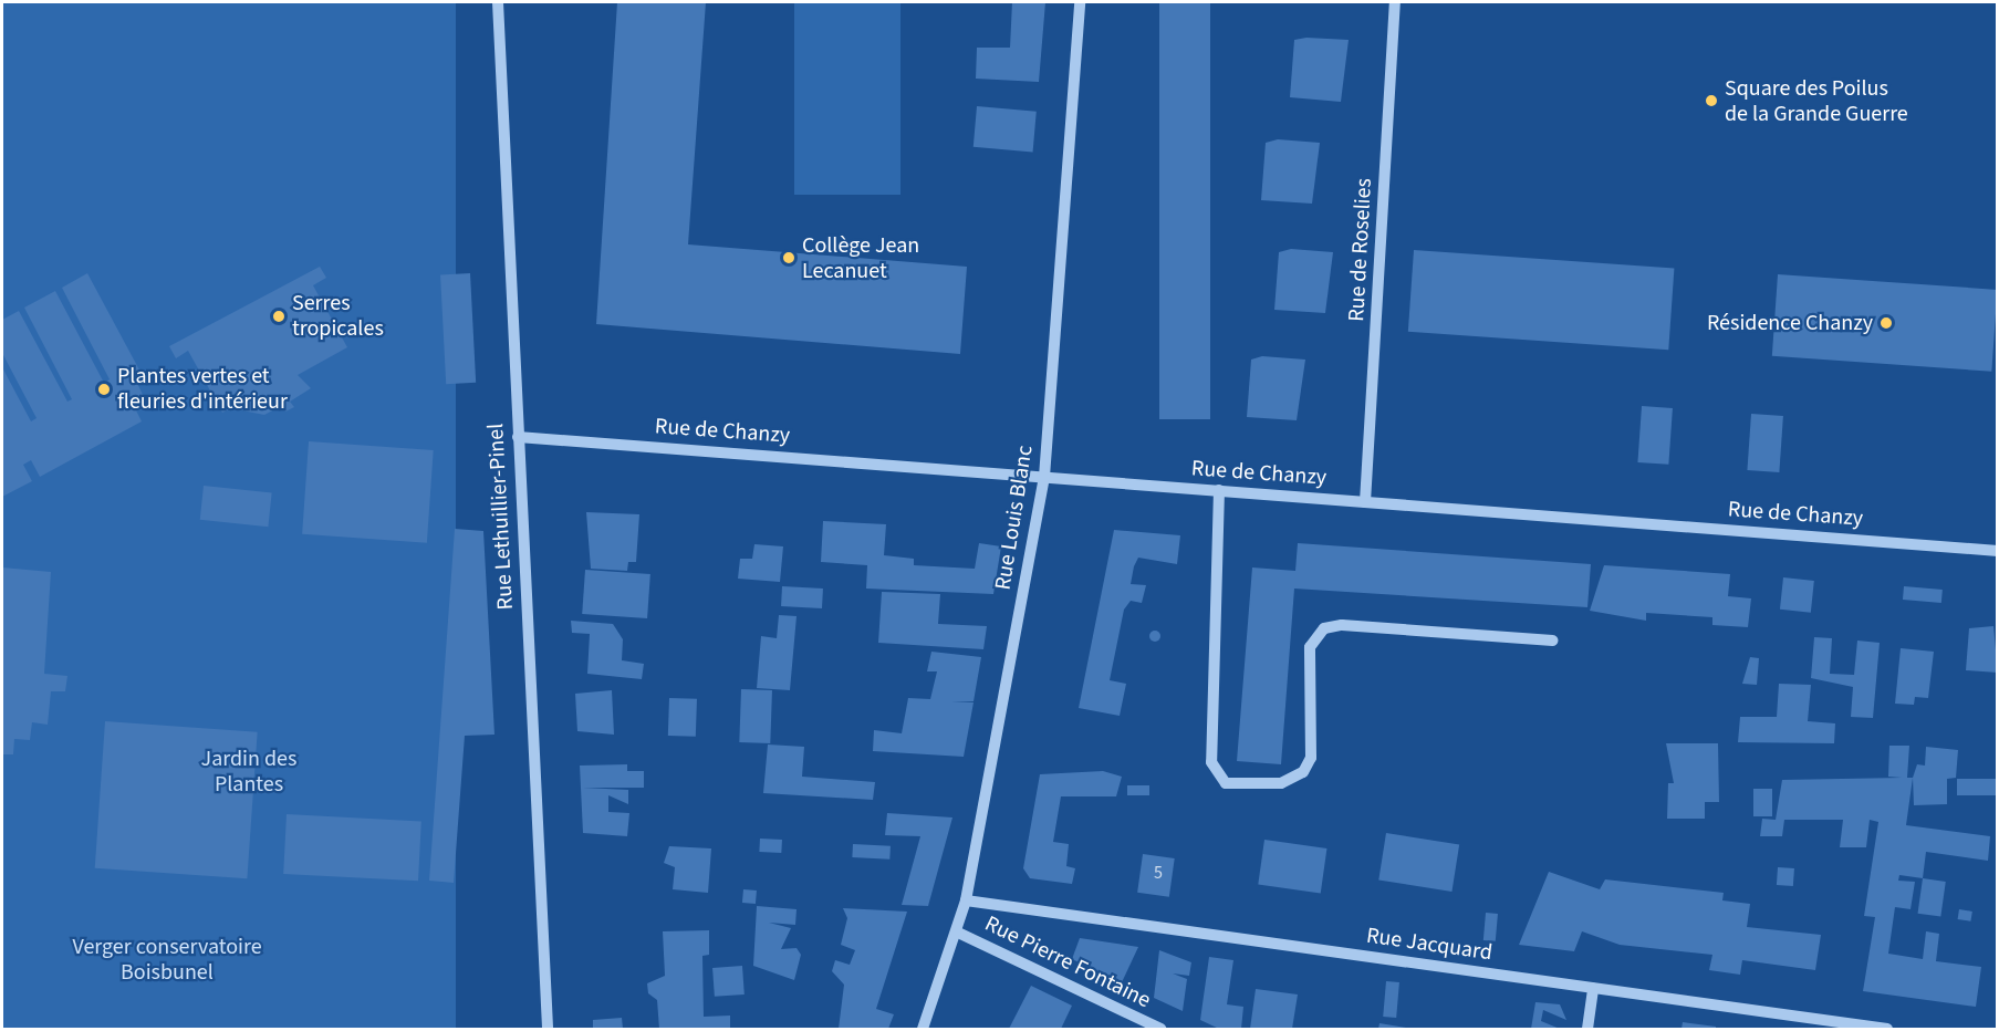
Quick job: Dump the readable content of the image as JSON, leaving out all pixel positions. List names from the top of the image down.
{
  "streets": {
    "street": [
      "Rue de Roselies",
      "Rue de Chanzy",
      "Rue Lethuillier-Pinel",
      "Rue Louis Blanc",
      "Rue Jacquard",
      "Rue Pierre Fontaine"
    ]
  },
  "crossings": [
    ["Rue de Roselies", "Rue de Chanzy"],
    ["Rue de Chanzy", "Rue Lethuillier-Pinel"],
    ["Rue de Chanzy", "Rue Louis Blanc"],
    ["Rue Louis Blanc", "Rue Jacquard"],
    ["Rue Louis Blanc", "Rue Pierre Fontaine"]
  ],
  "parks": ["Jardin des Plantes", "Verger conservatoire Boisbunel"],
  "places": [
    "Square des Poilus de la Grande Guerre",
    "Collège Jean Lecanuet",
    "Serres tropicales",
    "Résidence Chanzy",
    "Plantes vertes et fleuries d'intérieur"
  ],
  "house_numbers": ["5"]
}
